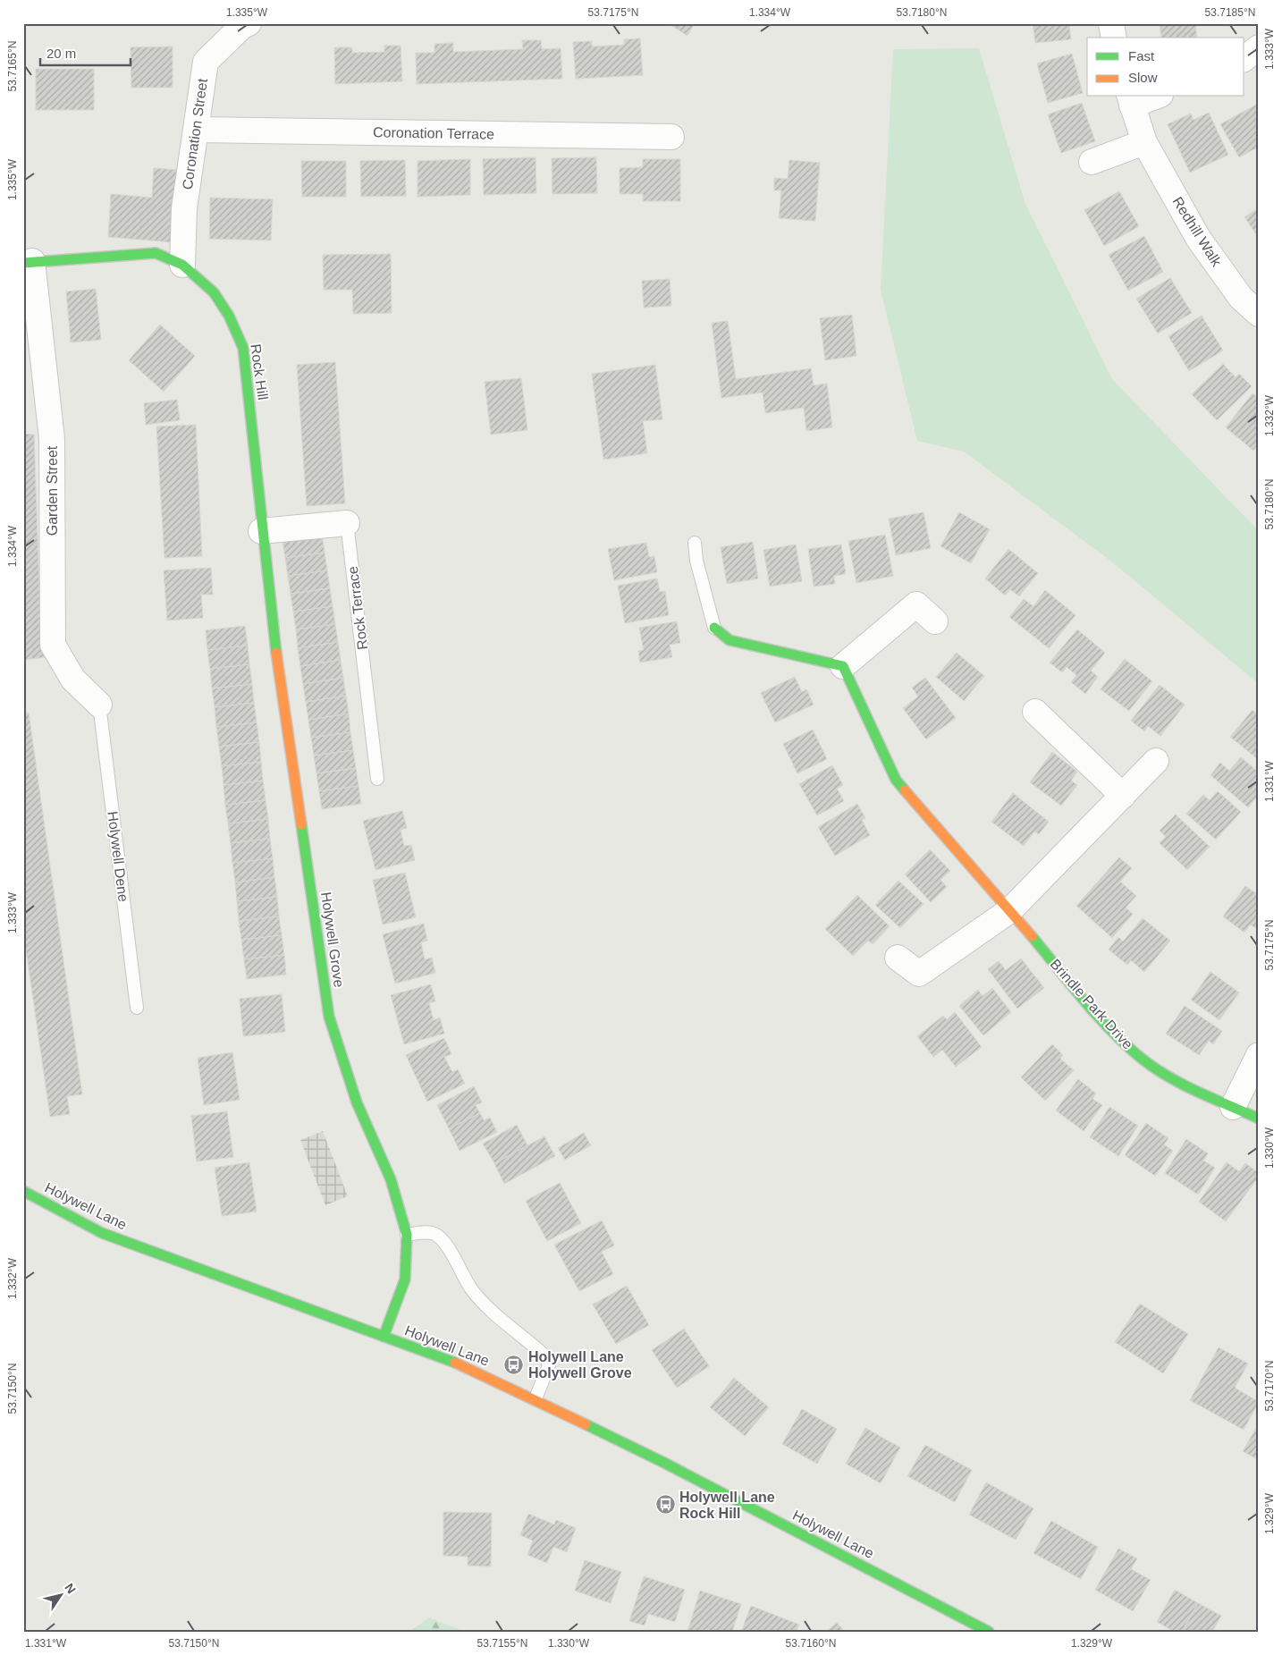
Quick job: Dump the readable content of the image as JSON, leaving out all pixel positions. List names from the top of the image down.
{
  "streets": {
    "street": [
      "Coronation Terrace",
      "Coronation Street",
      "Redhill Walk",
      "Rock Hill",
      "Garden Street",
      "Rock Terrace",
      "Holywell Grove",
      "Brindle Park Drive",
      "Holywell Lane"
    ],
    "lane": ["Holywell Dene"]
  },
  "crossings": [
    ["Coronation Terrace", "Coronation Street"],
    ["Coronation Street", "Rock Hill"],
    ["Rock Hill", "Garden Street"],
    ["Rock Hill", "Rock Terrace"],
    ["Rock Hill", "Holywell Grove"],
    ["Garden Street", "Holywell Dene"],
    ["Rock Terrace", "Holywell Grove"],
    ["Holywell Grove", "Holywell Lane"]
  ],
  "places": {
    "bus stop": ["Holywell Lane Holywell Grove", "Holywell Lane Rock Hill"]
  },
  "legend": ["Fast", "Slow"],
  "scale_bar": "20 m",
  "north": "top right",
  "coordinates": [
    "1.335°W",
    "53.7175°N",
    "1.334°W",
    "53.7180°N",
    "53.7185°N",
    "1.333°W",
    "53.7165°N",
    "1.332°W",
    "1.331°W",
    "1.330°W",
    "53.7170°N",
    "53.7150°N",
    "1.329°W",
    "53.7155°N",
    "53.7160°N"
  ]
}
